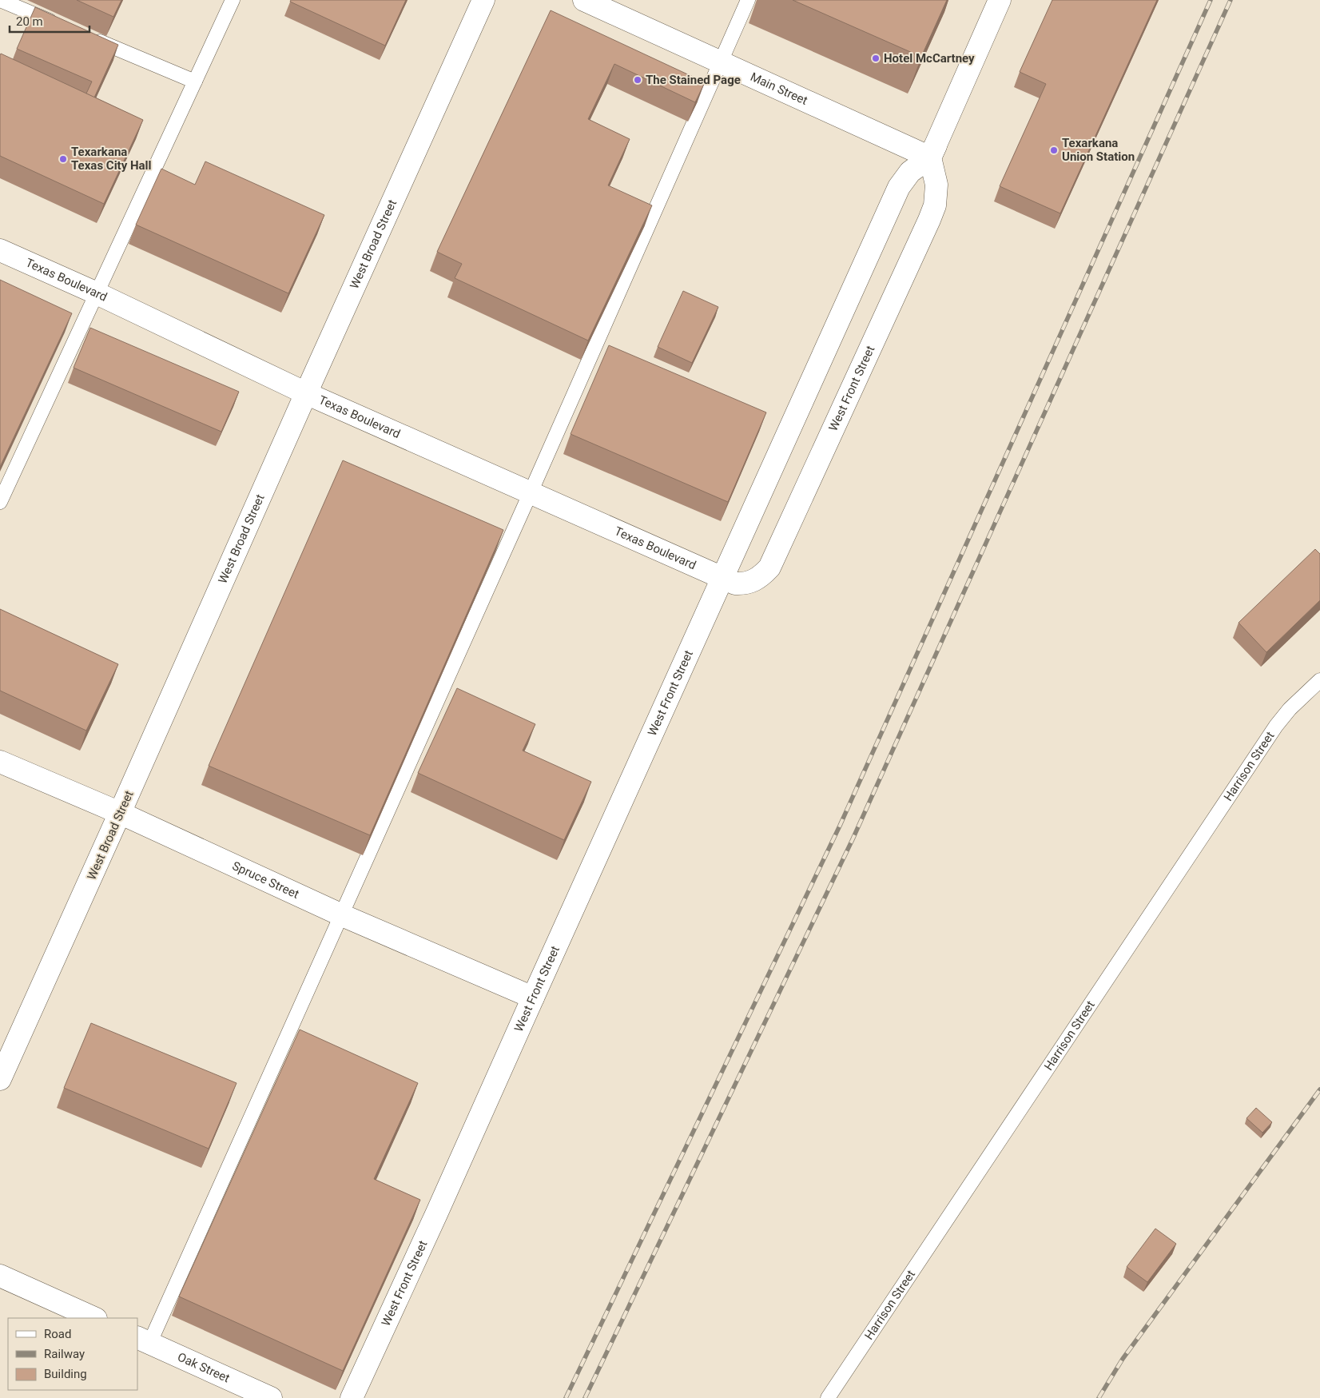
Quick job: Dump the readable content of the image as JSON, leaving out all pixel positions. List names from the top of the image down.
{
  "streets": {
    "street": [
      "Main Street",
      "West Broad Street",
      "Texas Boulevard",
      "West Front Street",
      "Spruce Street",
      "Oak Street"
    ],
    "lane": ["Harrison Street"]
  },
  "crossings": [
    ["Main Street", "West Front Street"],
    ["West Broad Street", "Texas Boulevard"],
    ["West Broad Street", "Spruce Street"],
    ["Texas Boulevard", "West Front Street"],
    ["West Front Street", "Spruce Street"]
  ],
  "places": [
    "Hotel McCartney",
    "The Stained Page",
    "Texarkana Union Station",
    "Texarkana Texas City Hall"
  ],
  "legend": ["Road", "Railway", "Building"],
  "scale_bar": "20 m"
}
